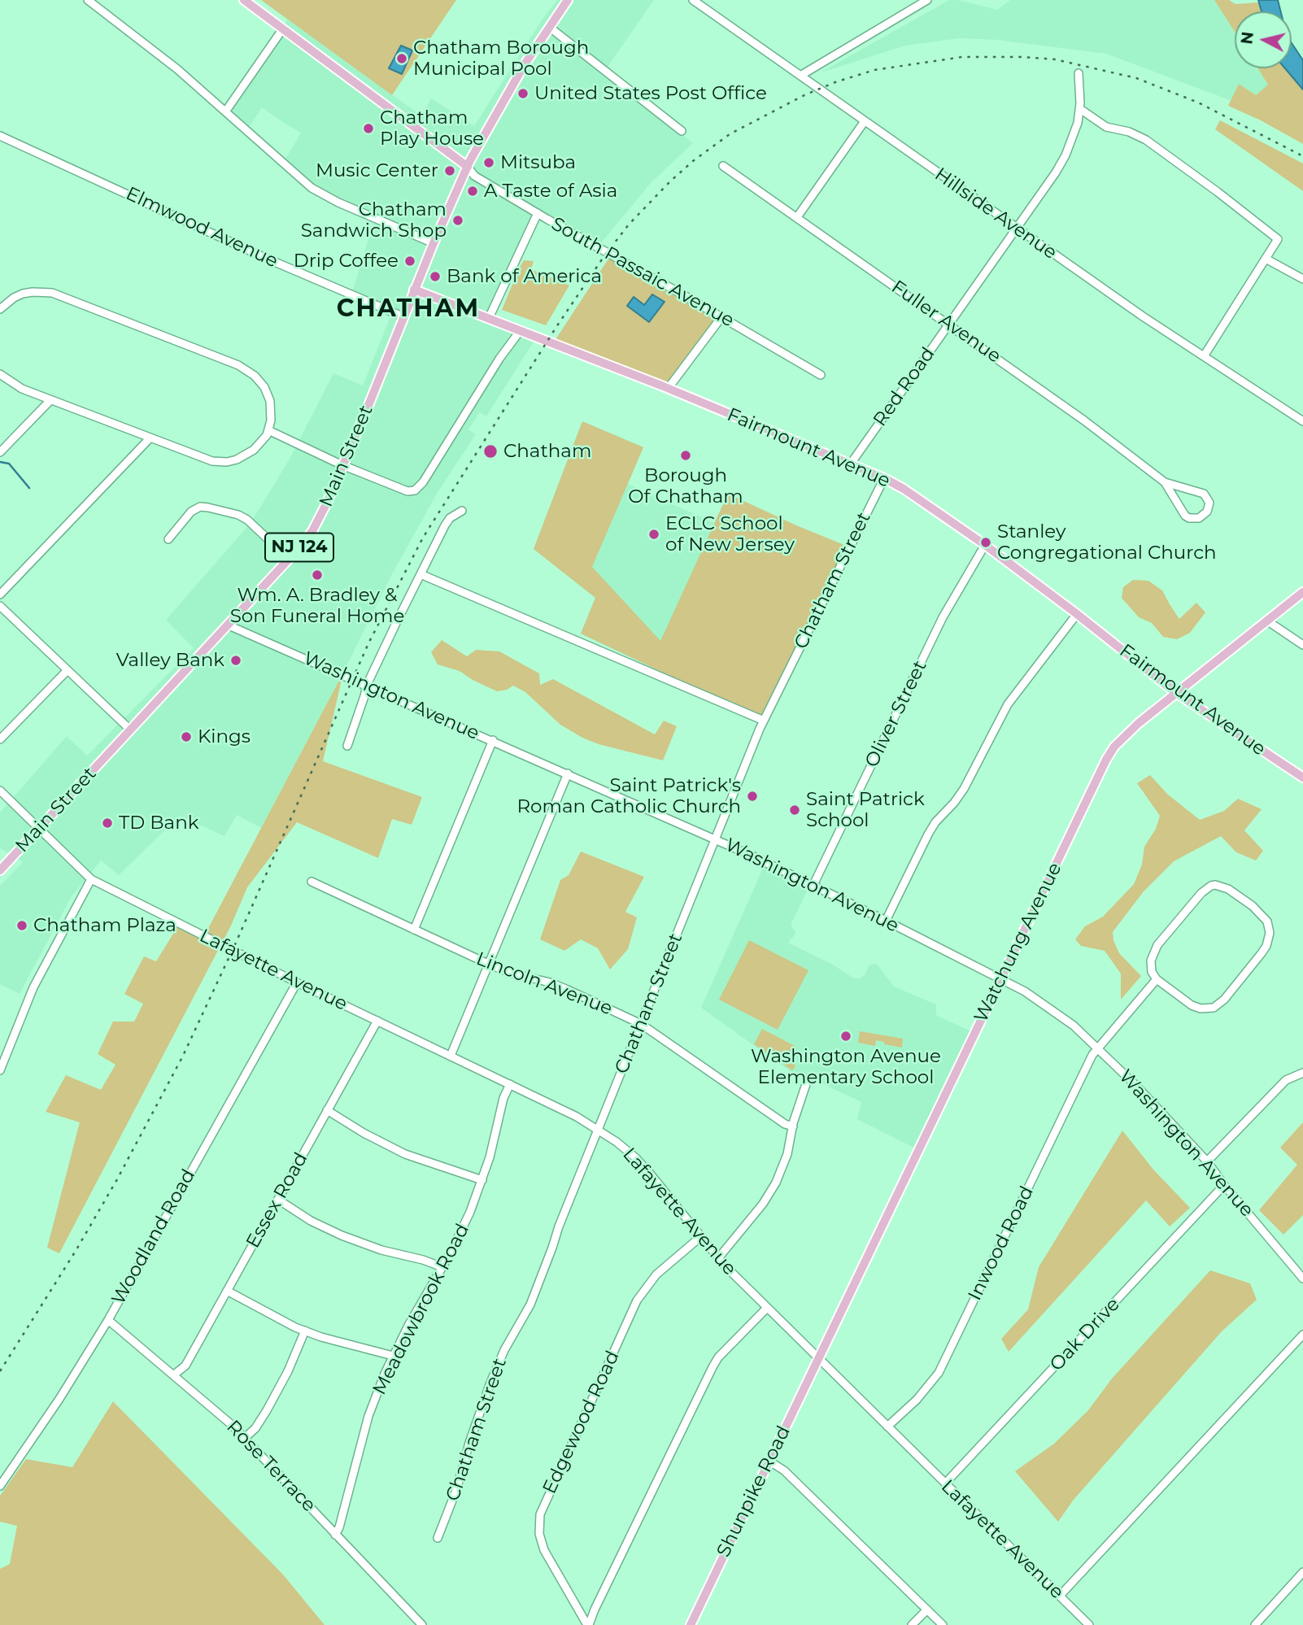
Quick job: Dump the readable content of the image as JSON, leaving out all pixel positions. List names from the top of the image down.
{
  "streets": {
    "main road": [
      "Fairmount Avenue",
      "Main Street",
      "NJ 124",
      "Watchung Avenue",
      "Shunpike Road"
    ],
    "street": [
      "Hillside Avenue",
      "Elmwood Avenue",
      "South Passaic Avenue",
      "Fuller Avenue",
      "Red Road",
      "Chatham Street",
      "Washington Avenue",
      "Oliver Street",
      "Lafayette Avenue",
      "Lincoln Avenue",
      "Essex Road",
      "Woodland Road",
      "Inwood Road",
      "Meadowbrook Road",
      "Oak Drive",
      "Edgewood Road",
      "Rose Terrace"
    ]
  },
  "crossings": [
    ["Hillside Avenue", "Red Road"],
    ["Elmwood Avenue", "Main Street"],
    ["South Passaic Avenue", "Main Street"],
    ["Fuller Avenue", "Red Road"],
    ["Red Road", "Fairmount Avenue"],
    ["Fairmount Avenue", "Main Street"],
    ["Fairmount Avenue", "Chatham Street"],
    ["Fairmount Avenue", "Oliver Street"],
    ["Fairmount Avenue", "Watchung Avenue"],
    ["Main Street", "Washington Avenue"],
    ["Main Street", "Lafayette Avenue"],
    ["Chatham Street", "Washington Avenue"],
    ["Chatham Street", "Lafayette Avenue"],
    ["Chatham Street", "Lincoln Avenue"],
    ["Washington Avenue", "Oliver Street"],
    ["Washington Avenue", "Watchung Avenue"],
    ["Washington Avenue", "Inwood Road"],
    ["Washington Avenue", "Oak Drive"],
    ["Watchung Avenue", "Lafayette Avenue"],
    ["Watchung Avenue", "Shunpike Road"],
    ["Lafayette Avenue", "Essex Road"],
    ["Lafayette Avenue", "Woodland Road"],
    ["Lafayette Avenue", "Inwood Road"],
    ["Lafayette Avenue", "Meadowbrook Road"],
    ["Lafayette Avenue", "Oak Drive"],
    ["Lafayette Avenue", "Edgewood Road"],
    ["Lafayette Avenue", "Shunpike Road"],
    ["Essex Road", "Rose Terrace"],
    ["Woodland Road", "Rose Terrace"],
    ["Meadowbrook Road", "Rose Terrace"]
  ],
  "districts": ["CHATHAM"],
  "places": [
    "Chatham Borough Municipal Pool",
    "United States Post Office",
    "Chatham Play House",
    "Mitsuba",
    "Music Center",
    "A Taste of Asia",
    "Chatham Sandwich Shop",
    "Drip Coffee",
    "Bank of America",
    "Chatham",
    "Borough Of Chatham",
    "ECLC School of New Jersey",
    "Stanley Congregational Church",
    "Wm. A. Bradley & Son Funeral Home",
    "Valley Bank",
    "Kings",
    "Saint Patrick's Roman Catholic Church",
    "Saint Patrick School",
    "TD Bank",
    "Chatham Plaza",
    "Washington Avenue Elementary School"
  ],
  "north": "left"
}
